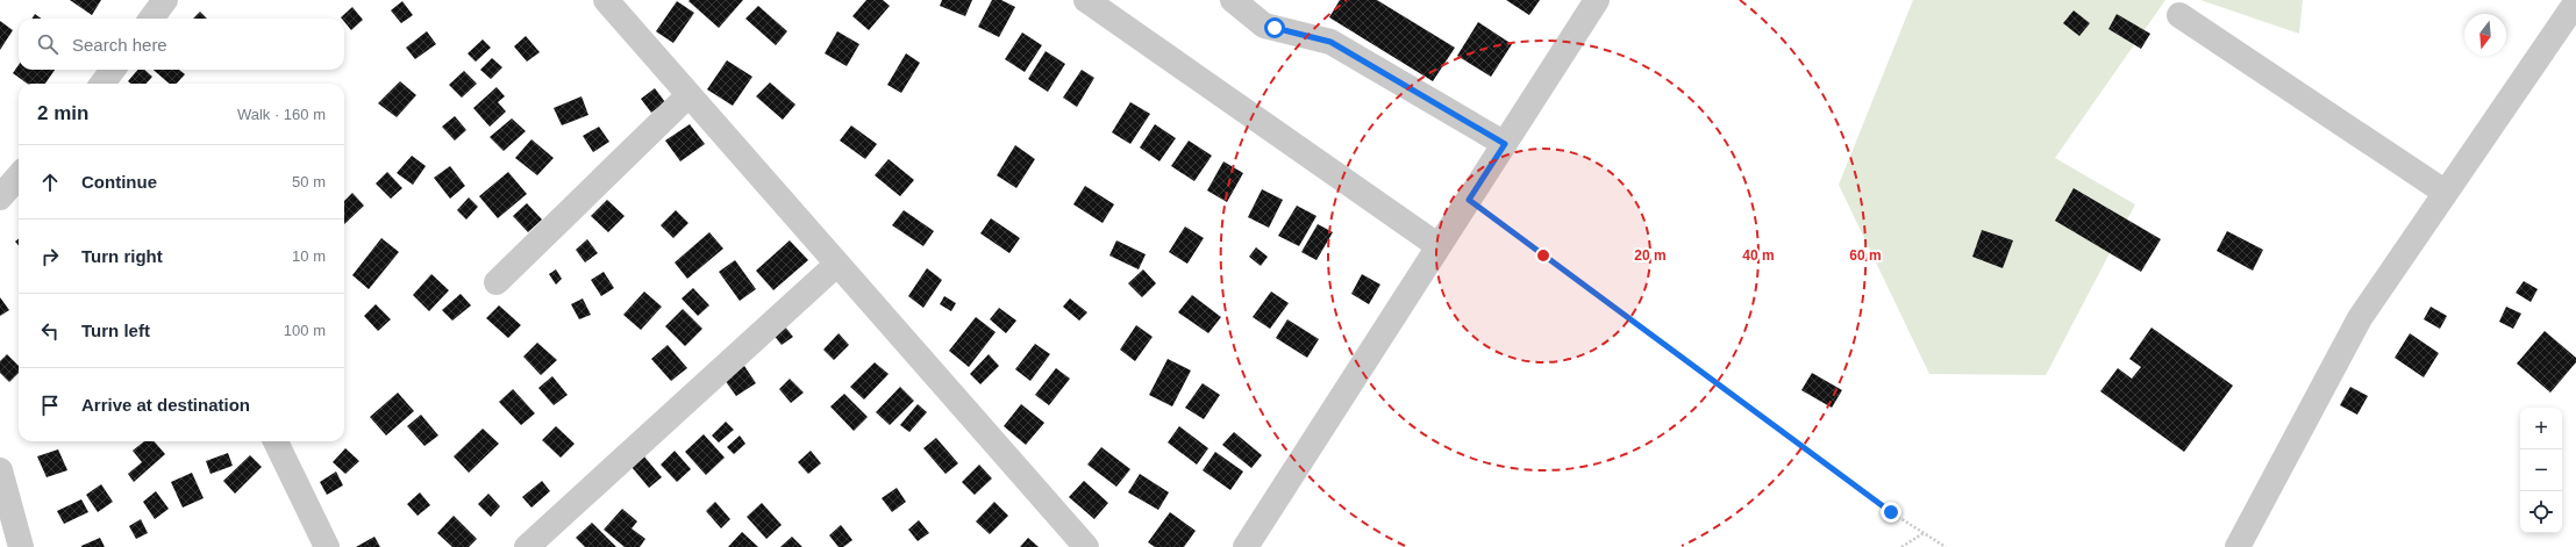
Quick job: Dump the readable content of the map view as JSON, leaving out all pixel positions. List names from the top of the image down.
{
  "north": "bottom",
  "page": {
    "search": "Search here",
    "heading": ["2 min", "Walk · 160 m"],
    "list": [
      ["Continue", "50 m"],
      ["Turn right", "10 m"],
      ["Turn left", "100 m"],
      "Arrive at destination"
    ],
    "map_buttons": ["+", "−"]
  },
  "rings": ["20 m", "40 m", "60 m"]
}
